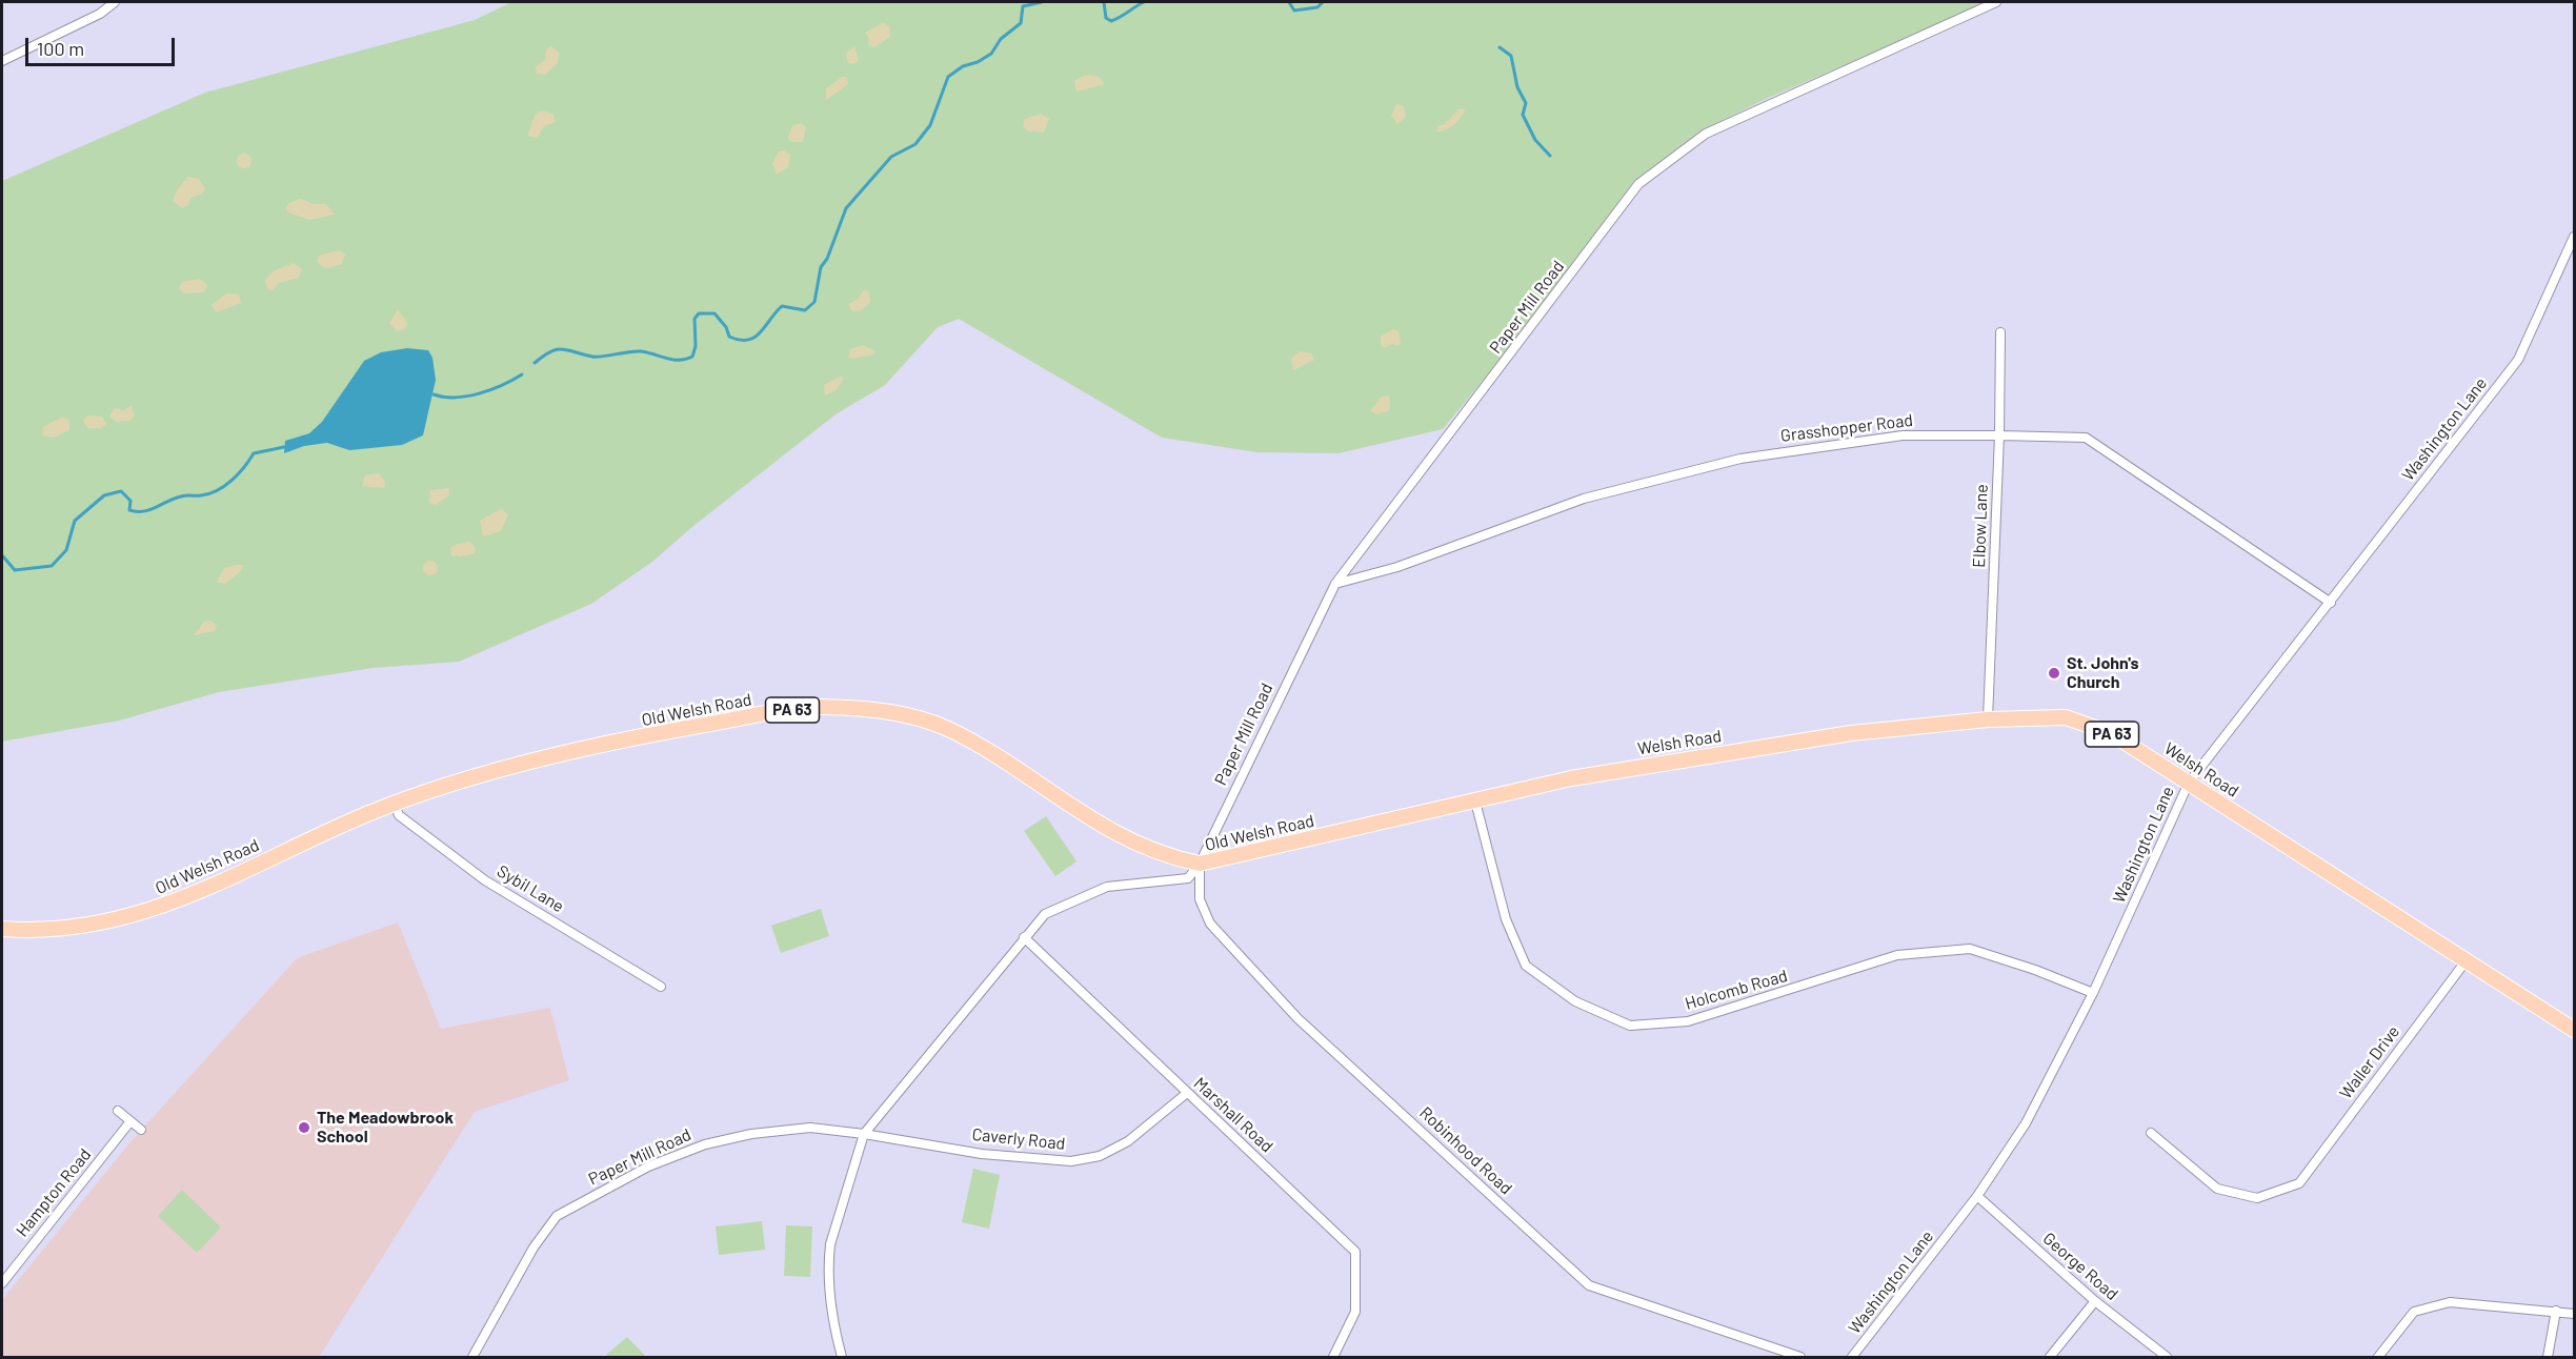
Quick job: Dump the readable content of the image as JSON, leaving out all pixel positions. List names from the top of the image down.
{
  "streets": {
    "main road": ["Old Welsh Road", "PA 63", "Welsh Road"],
    "street": [
      "Paper Mill Road",
      "Grasshopper Road",
      "Washington Lane",
      "Elbow Lane",
      "Sybil Lane",
      "Holcomb Road",
      "Waller Drive",
      "Marshall Road",
      "Caverly Road",
      "Robinhood Road",
      "Hampton Road",
      "George Road"
    ]
  },
  "crossings": [
    ["Paper Mill Road", "Grasshopper Road"],
    ["Paper Mill Road", "Old Welsh Road"],
    ["Paper Mill Road", "Caverly Road"],
    ["Paper Mill Road", "Robinhood Road"],
    ["Grasshopper Road", "Washington Lane"],
    ["Grasshopper Road", "Elbow Lane"],
    ["Washington Lane", "Welsh Road"],
    ["Washington Lane", "Holcomb Road"],
    ["Washington Lane", "George Road"],
    ["Elbow Lane", "Welsh Road"],
    ["Old Welsh Road", "Welsh Road"],
    ["Old Welsh Road", "Sybil Lane"],
    ["Old Welsh Road", "Holcomb Road"],
    ["Old Welsh Road", "Robinhood Road"],
    ["Welsh Road", "Waller Drive"],
    ["Marshall Road", "Caverly Road"]
  ],
  "places": ["St. John's Church", "The Meadowbrook School"],
  "scale_bar": "100 m"
}
